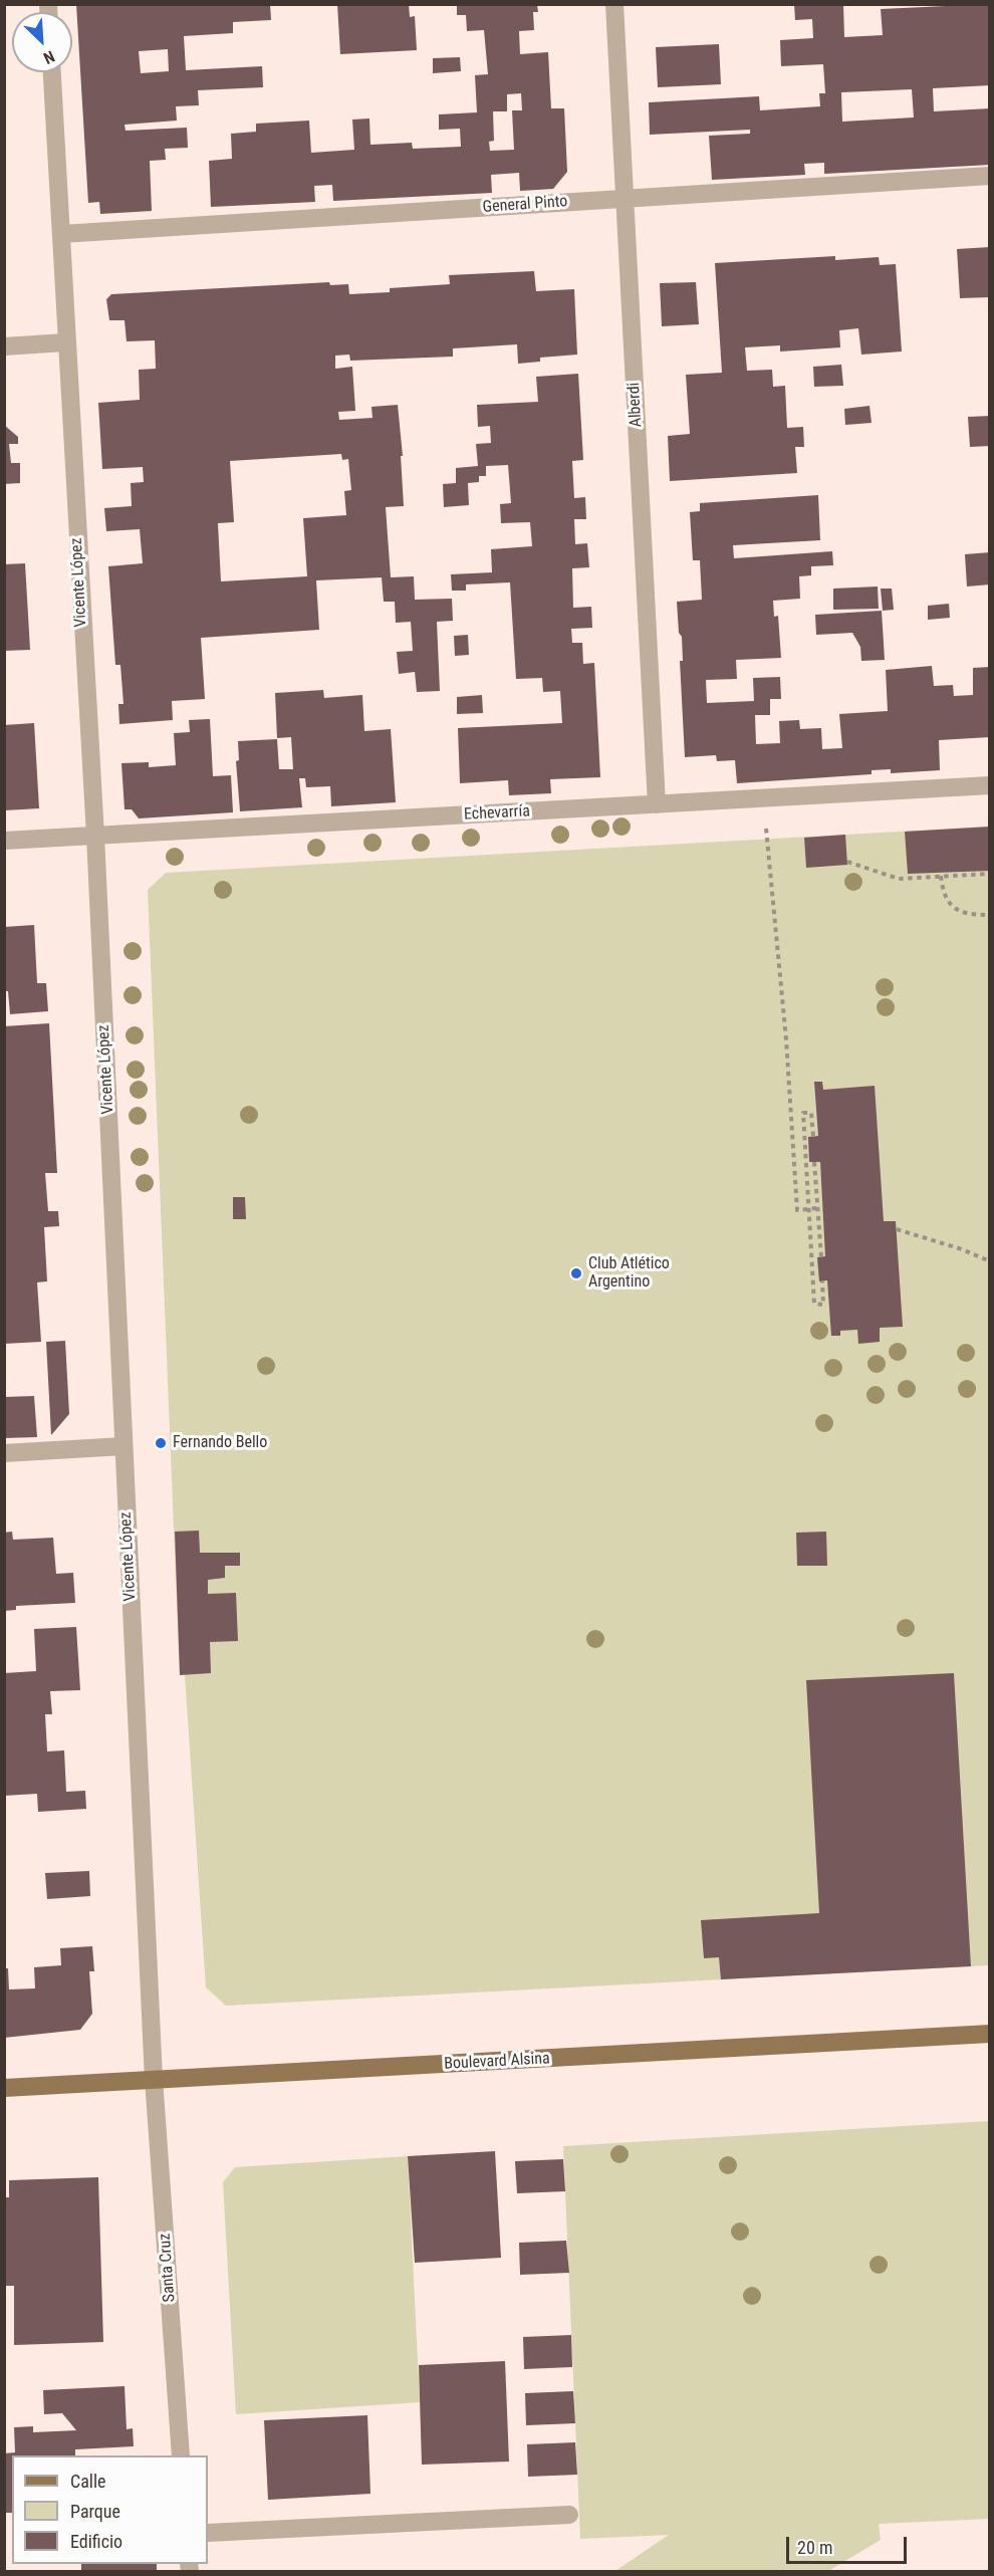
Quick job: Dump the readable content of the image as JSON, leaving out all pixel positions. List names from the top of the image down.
{
  "streets": {
    "main road": ["Boulevard Alsina"],
    "street": [
      "General Pinto",
      "Alberdi",
      "Vicente López",
      "Echevarría",
      "Santa Cruz"
    ]
  },
  "crossings": [
    ["General Pinto", "Alberdi"],
    ["General Pinto", "Vicente López"],
    ["Alberdi", "Echevarría"],
    ["Vicente López", "Echevarría"],
    ["Vicente López", "Boulevard Alsina"],
    ["Vicente López", "Santa Cruz"],
    ["Boulevard Alsina", "Santa Cruz"]
  ],
  "places": ["Club Atlético Argentino", "Fernando Bello"],
  "legend": ["Calle", "Parque", "Edificio"],
  "scale_bar": "20 m",
  "north": "bottom right"
}
